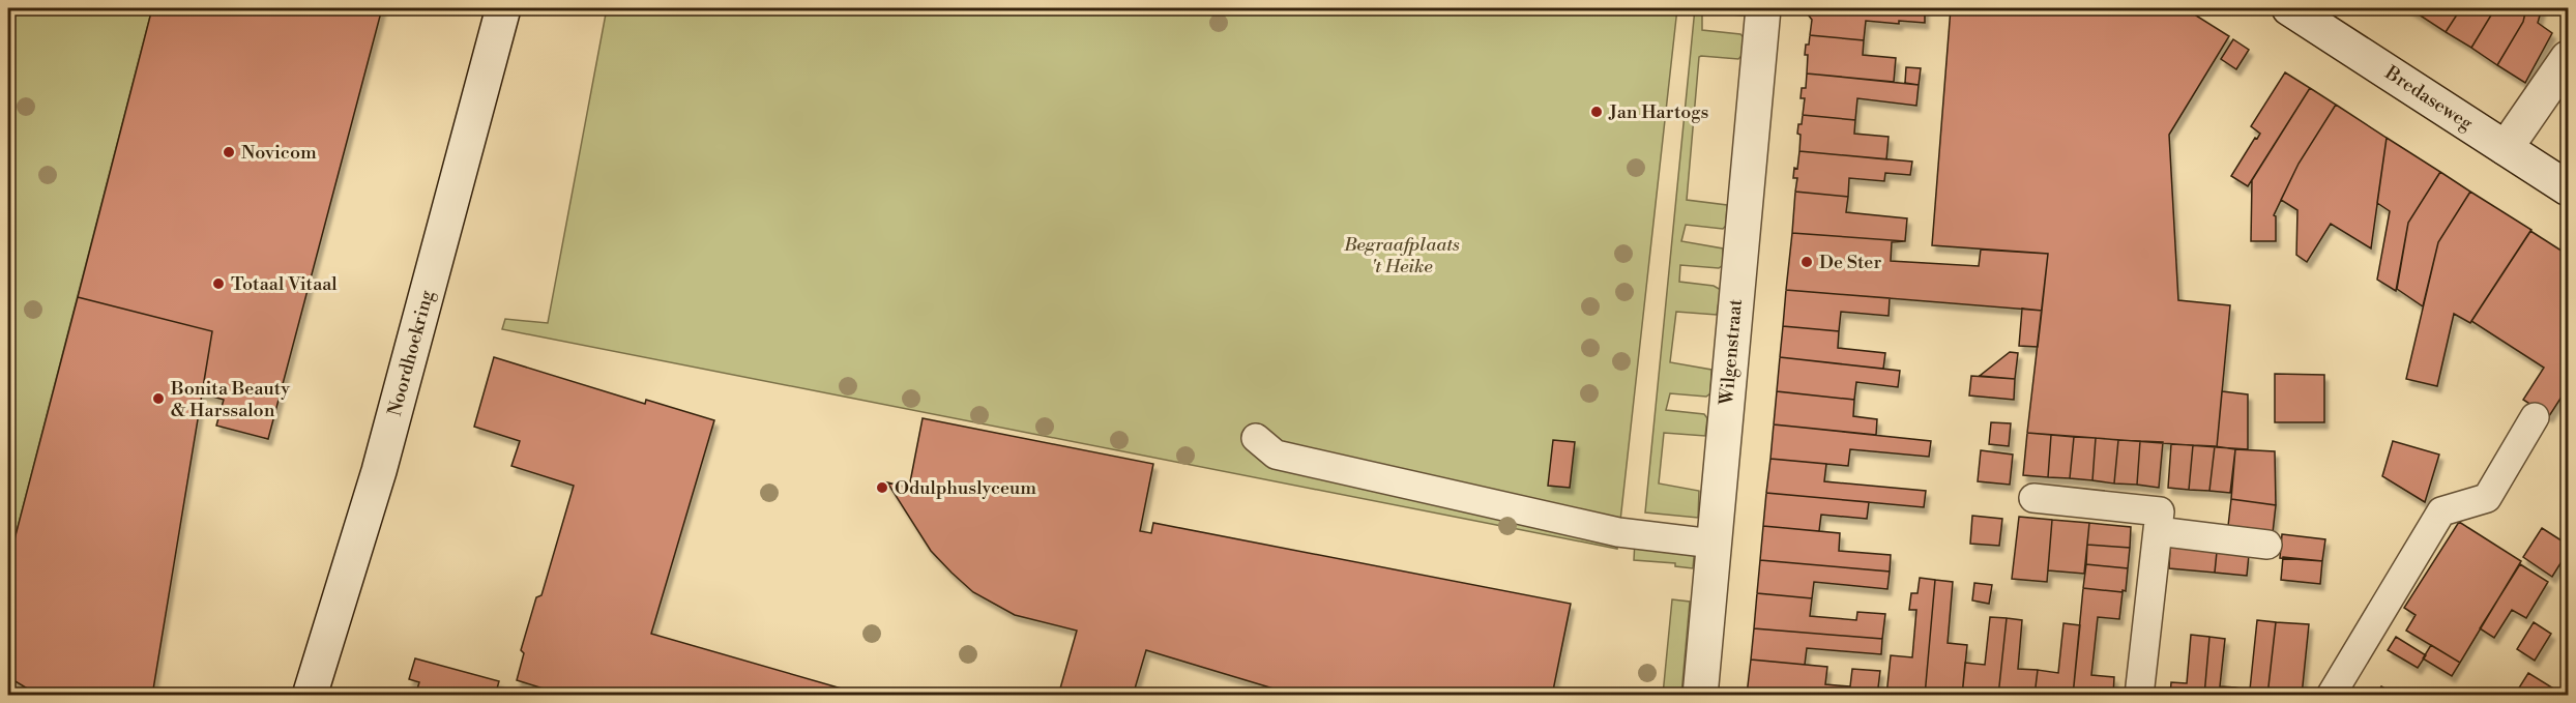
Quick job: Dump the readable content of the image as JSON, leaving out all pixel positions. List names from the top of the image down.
{
  "streets": {
    "street": ["Bredaseweg", "Wilgenstraat", "Noordhoekring"]
  },
  "parks": ["Begraafplaats 't Heike"],
  "places": [
    "Jan Hartogs",
    "Novicom",
    "De Ster",
    "Totaal Vitaal",
    "Bonita Beauty & Harssalon",
    "Odulphuslyceum"
  ]
}
